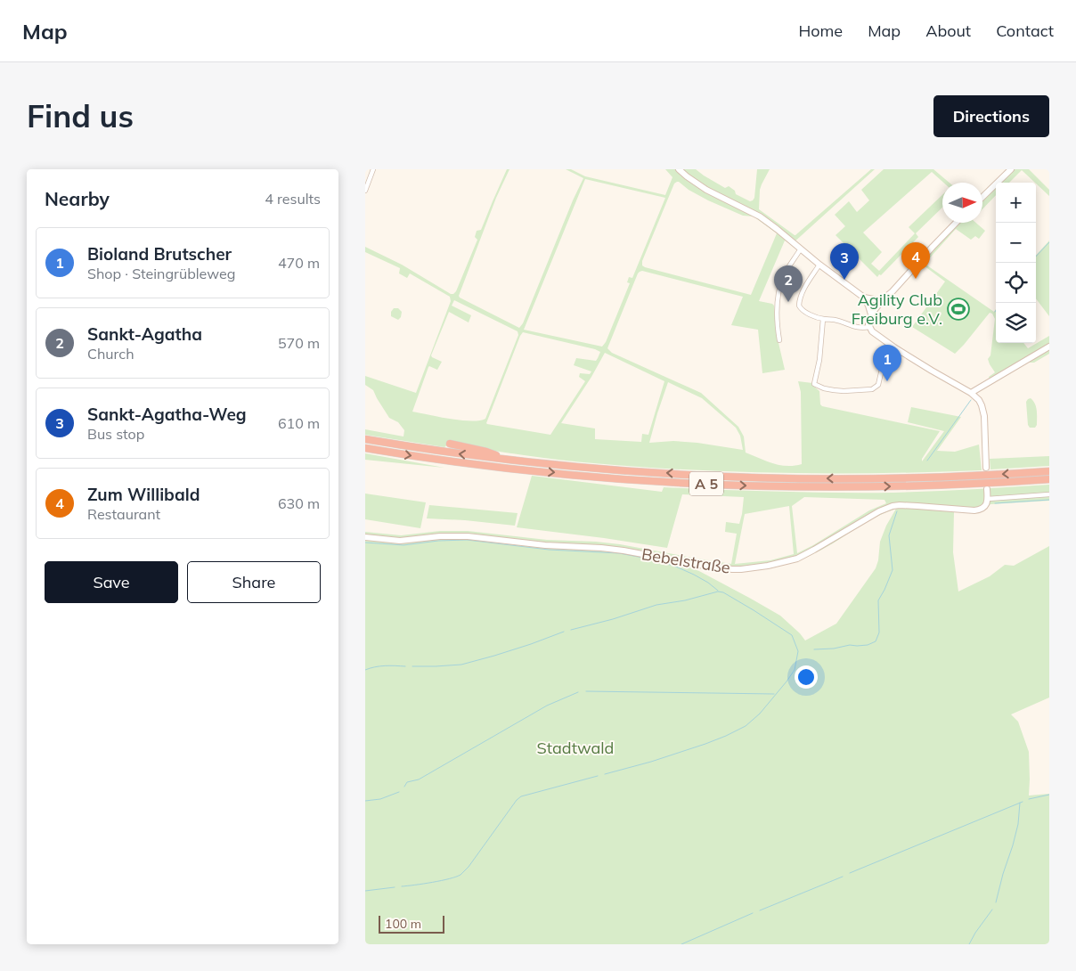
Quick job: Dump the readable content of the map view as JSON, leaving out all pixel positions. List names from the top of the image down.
{
  "streets": {
    "highway": ["A 5"],
    "street": ["Bebelstraße"]
  },
  "parks": ["Stadtwald"],
  "places": {
    "sports": ["Agility Club Freiburg e.V."]
  },
  "scale_bar": "100 m",
  "north": "right",
  "page": {
    "header": "Map",
    "nav": [
      "Home",
      "Map",
      "About",
      "Contact"
    ],
    "buttons": [
      "Directions",
      ["Save", "Share"]
    ],
    "title": "Find us",
    "heading": ["Nearby", "4 results"],
    "map_buttons": ["+", "−"],
    "list": [
      {
        "mark": "1",
        "name": "Bioland Brutscher",
        "note": "Shop · Steingrübleweg",
        "value": "470 m"
      },
      {
        "mark": "2",
        "name": "Sankt-Agatha",
        "note": "Church",
        "value": "570 m"
      },
      {
        "mark": "3",
        "name": "Sankt-Agatha-Weg",
        "note": "Bus stop",
        "value": "610 m"
      },
      {
        "mark": "4",
        "name": "Zum Willibald",
        "note": "Restaurant",
        "value": "630 m"
      }
    ],
    "pins": [
      "4",
      "3",
      "2",
      "1"
    ],
    "scale": "100 m"
  }
}
